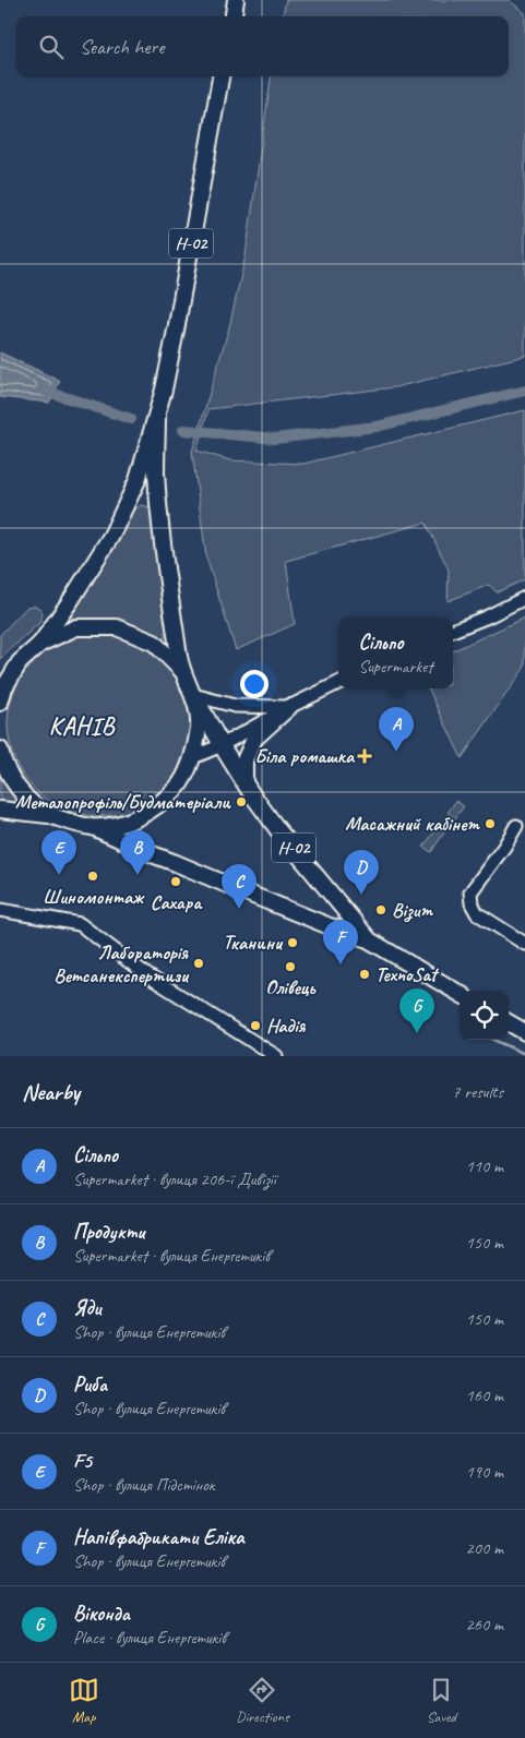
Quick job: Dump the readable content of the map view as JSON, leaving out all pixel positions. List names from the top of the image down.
{
  "streets": {
    "main road": ["Н-02"]
  },
  "districts": ["КАНІВ"],
  "places": {
    "health": ["Біла ромашка"],
    "other": [
      "Металопрофіль/Будматеріали",
      "Масажний кабінет",
      "Шиномонтаж",
      "Сахара",
      "Візит",
      "Тканини",
      "Лабораторія Ветсанекспертизи",
      "Олівець",
      "TexnoSat",
      "Надія"
    ]
  },
  "page": {
    "search": "Search here",
    "popup": ["Сільпо", "Supermarket"],
    "pins": [
      "A",
      "B",
      "E",
      "D",
      "C",
      "F",
      "G"
    ],
    "heading": ["Nearby", "7 results"],
    "list": [
      {
        "mark": "A",
        "name": "Сільпо",
        "note": "Supermarket · вулиця 206-ї Дивізії",
        "value": "110 m"
      },
      {
        "mark": "B",
        "name": "Продукти",
        "note": "Supermarket · вулиця Енергетиків",
        "value": "150 m"
      },
      {
        "mark": "C",
        "name": "Яди",
        "note": "Shop · вулиця Енергетиків",
        "value": "150 m"
      },
      {
        "mark": "D",
        "name": "Риба",
        "note": "Shop · вулиця Енергетиків",
        "value": "160 m"
      },
      {
        "mark": "E",
        "name": "F5",
        "note": "Shop · вулиця Підстінок",
        "value": "190 m"
      },
      {
        "mark": "F",
        "name": "Напівфабрикати Еліка",
        "note": "Shop · вулиця Енергетиків",
        "value": "200 m"
      },
      {
        "mark": "G",
        "name": "Віконда",
        "note": "Place · вулиця Енергетиків",
        "value": "260 m"
      }
    ],
    "nav": ["Map", "Directions", "Saved"]
  }
}
